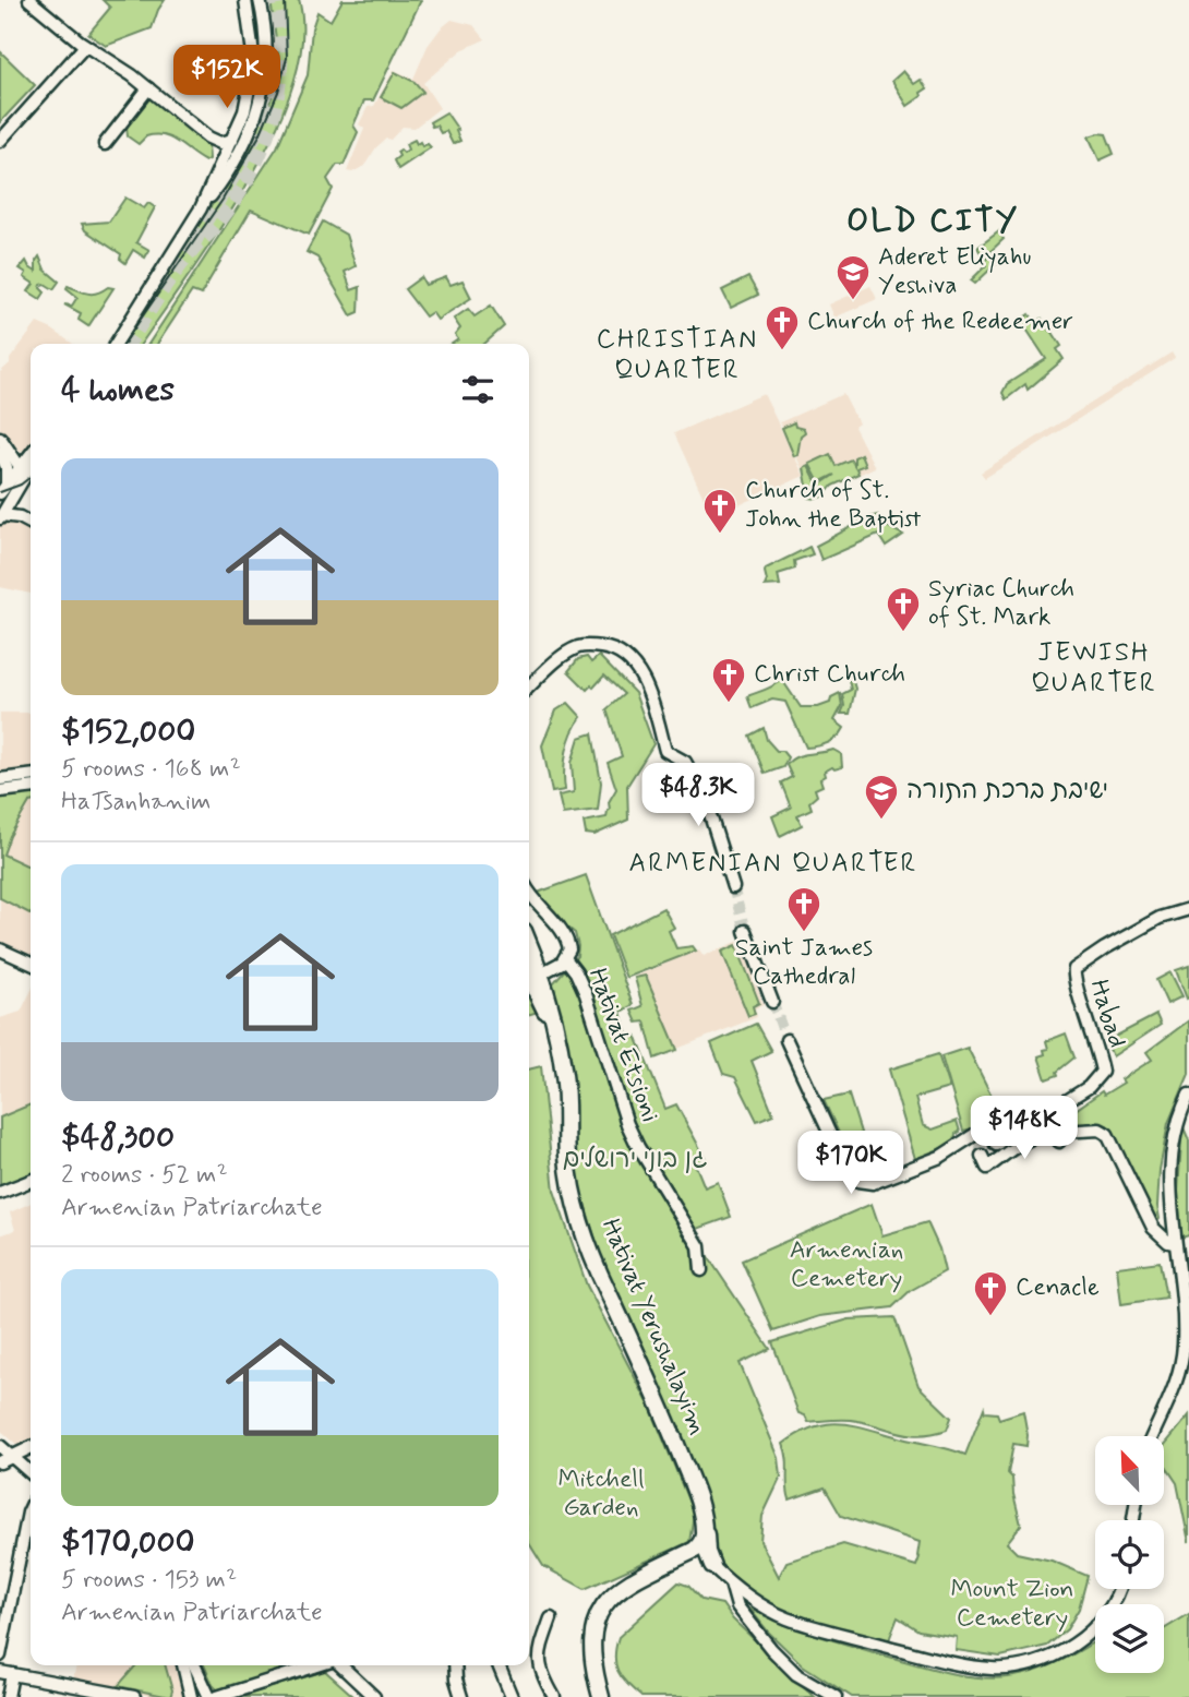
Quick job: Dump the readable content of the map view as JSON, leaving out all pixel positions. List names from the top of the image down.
{
  "streets": {
    "highway": ["Hativat Yerushalayim"],
    "street": ["Habad", "Hativat Etsioni"]
  },
  "districts": [
    "OLD CITY",
    "CHRISTIAN QUARTER",
    "JEWISH QUARTER",
    "ARMENIAN QUARTER"
  ],
  "parks": [
    "גן בוני ירושלים",
    "Armenian Cemetery",
    "Mitchell Garden",
    "Mount Zion Cemetery"
  ],
  "places": {
    "school or university": ["Aderet Eliyahu Yeshiva", "ישיבת ברכת התורה"],
    "church": [
      "Church of the Redeemer",
      "Church of St. John the Baptist",
      "Syriac Church of St. Mark",
      "Christ Church",
      "Saint James Cathedral",
      "Cenacle"
    ]
  },
  "north": "top left",
  "page": {
    "price": [
      "$152K",
      "$48.3K",
      "$148K",
      "$170K"
    ],
    "heading": "4 homes",
    "list": [
      {
        "name": "$152,000",
        "note": "5 rooms · 168 m² · HaTsanhanim"
      },
      {
        "name": "$48,300",
        "note": "2 rooms · 52 m² · Armenian Patriarchate"
      },
      {
        "name": "$170,000",
        "note": "5 rooms · 153 m² · Armenian Patriarchate"
      }
    ]
  }
}
